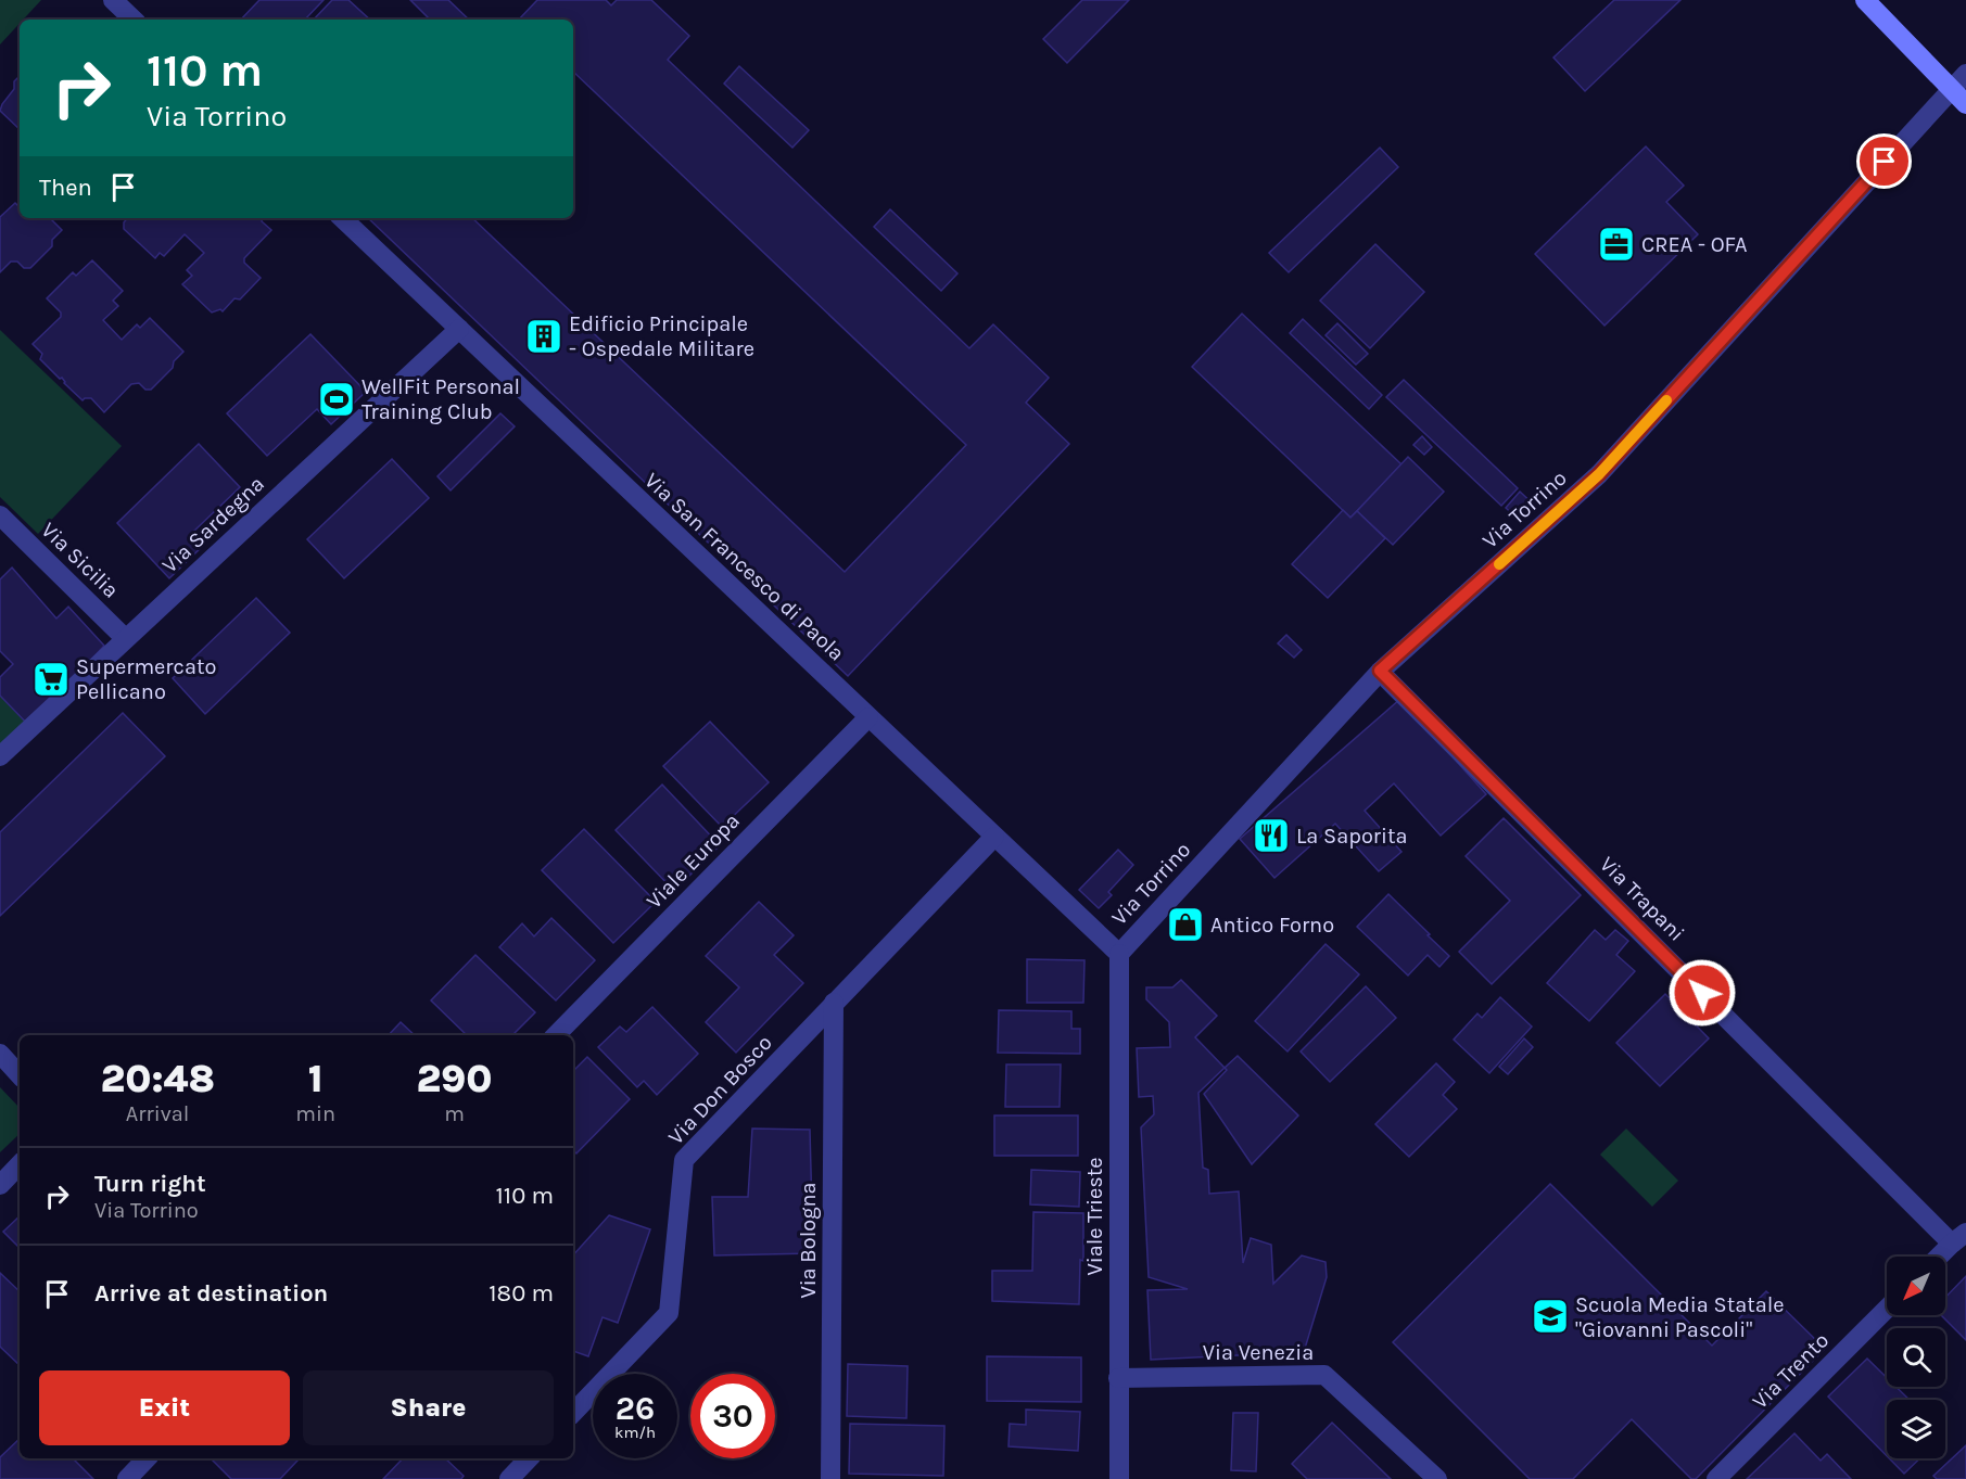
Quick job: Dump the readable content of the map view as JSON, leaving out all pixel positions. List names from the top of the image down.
{
  "streets": {
    "street": [
      "Via Torrino",
      "Via Sardegna",
      "Via Sicilia",
      "Via San Francesco di Paola",
      "Viale Europa",
      "Via Trapani",
      "Via Don Bosco",
      "Viale Trieste",
      "Via Bologna",
      "Via Venezia",
      "Via Trento"
    ]
  },
  "crossings": [
    ["Via Torrino", "Via San Francesco di Paola"],
    ["Via Torrino", "Via Trapani"],
    ["Via Torrino", "Viale Trieste"],
    ["Via Sardegna", "Via Sicilia"],
    ["Via Sardegna", "Via San Francesco di Paola"],
    ["Via San Francesco di Paola", "Viale Europa"],
    ["Via San Francesco di Paola", "Via Don Bosco"],
    ["Via San Francesco di Paola", "Viale Trieste"],
    ["Via Don Bosco", "Via Bologna"],
    ["Viale Trieste", "Via Venezia"]
  ],
  "places": {
    "office": ["CREA - OFA"],
    "building": ["Edificio Principale - Ospedale Militare"],
    "sports": ["WellFit Personal Training Club"],
    "supermarket": ["Supermercato Pellicano"],
    "restaurant": ["La Saporita"],
    "shop": ["Antico Forno"],
    "school or university": ["Scuola Media Statale \"Giovanni Pascoli\""]
  },
  "north": "bottom left",
  "page": {
    "turn": ["110 m", "Via Torrino"],
    "then": "Then",
    "eta": [
      "20:48",
      "Arrival",
      "1",
      "min",
      "290",
      "m"
    ],
    "list": [
      {
        "name": "Turn right",
        "note": "Via Torrino",
        "value": "110 m"
      },
      {
        "name": "Arrive at destination",
        "value": "180 m"
      }
    ],
    "buttons": ["Exit", "Share"],
    "speed": "26 km/h",
    "limit": "30"
  }
}
